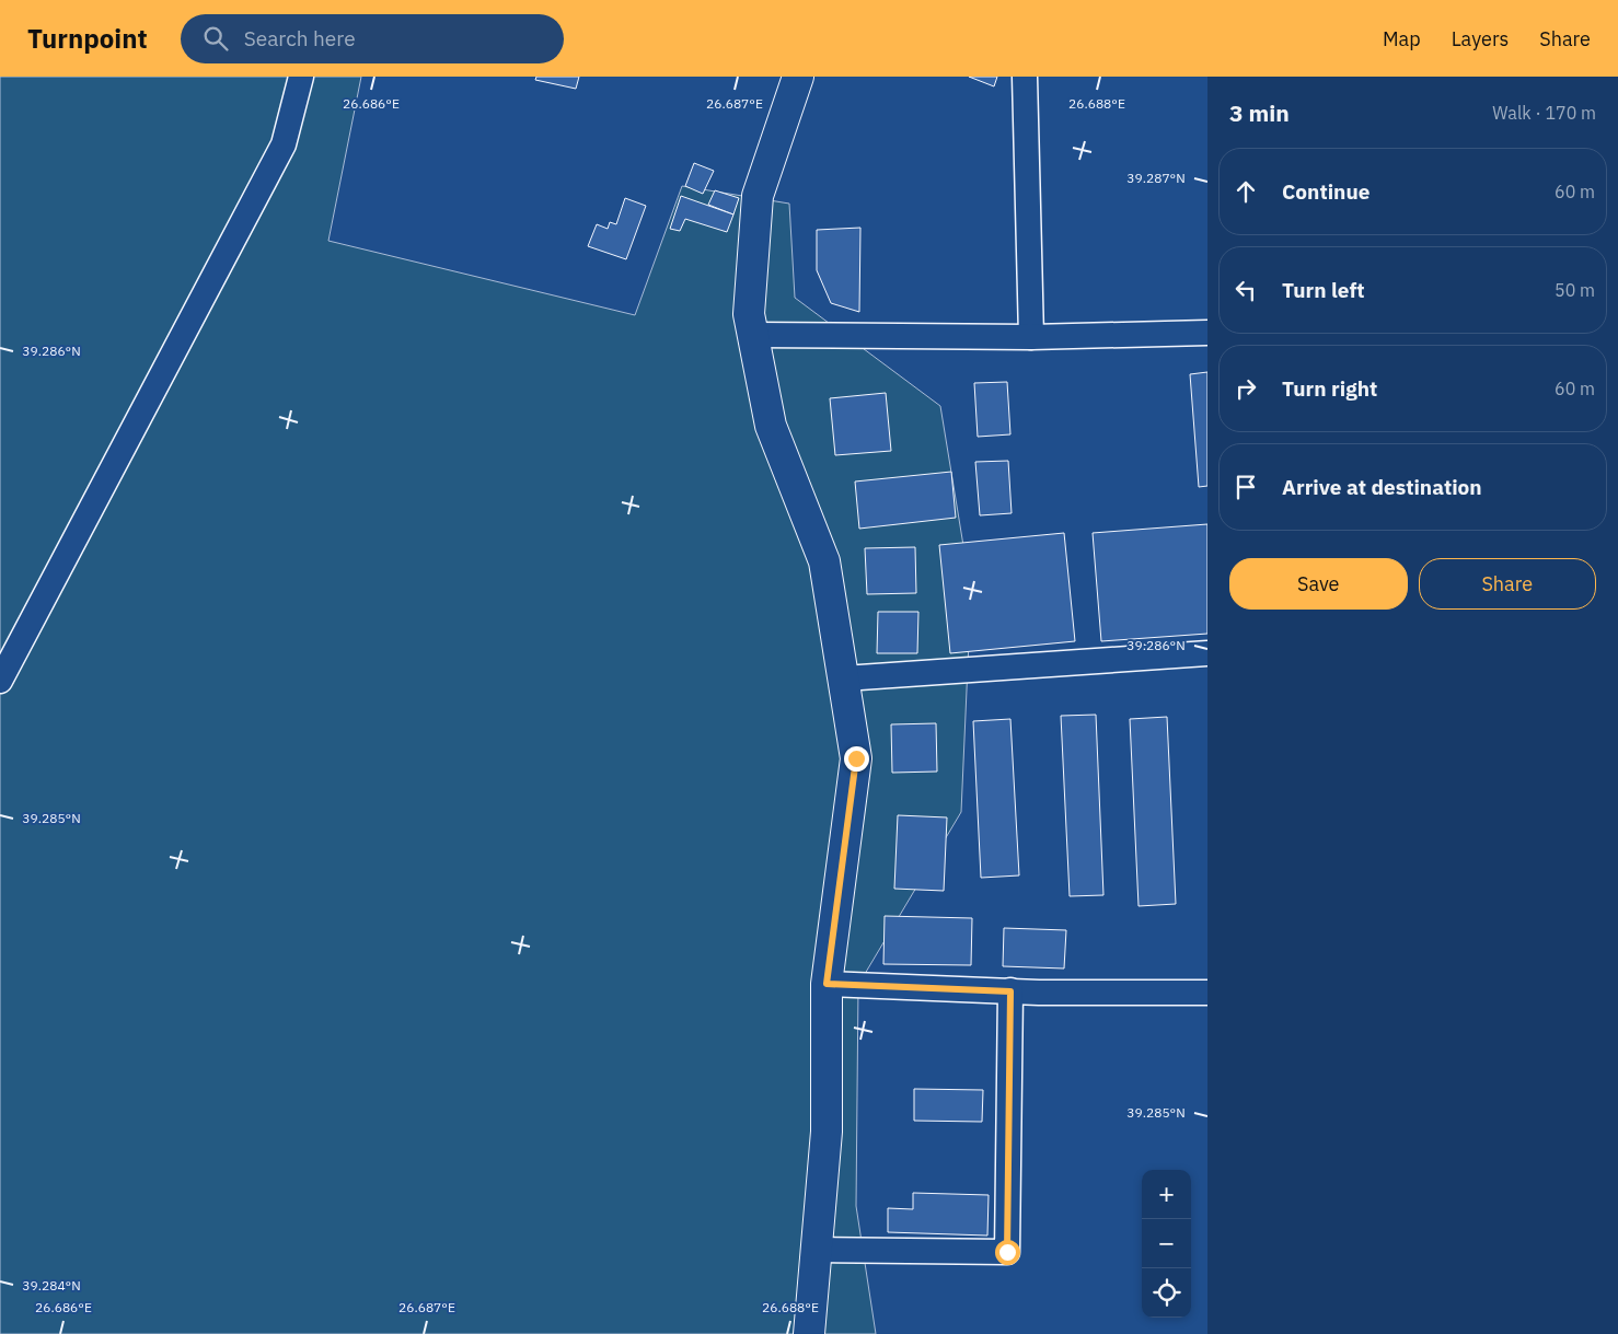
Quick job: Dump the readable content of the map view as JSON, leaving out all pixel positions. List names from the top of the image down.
{
  "page": {
    "header": "Turnpoint",
    "search": "Search here",
    "nav": ["Map", "Layers", "Share"],
    "heading": ["3 min", "Walk · 170 m"],
    "list": [
      ["Continue", "60 m"],
      ["Turn left", "50 m"],
      ["Turn right", "60 m"],
      "Arrive at destination"
    ],
    "buttons": ["Save", "Share"],
    "map_buttons": ["+", "−"]
  },
  "coordinates": [
    "26.686°E",
    "26.687°E",
    "26.688°E",
    "39.287°N",
    "39.286°N",
    "39.285°N",
    "39.284°N"
  ]
}
